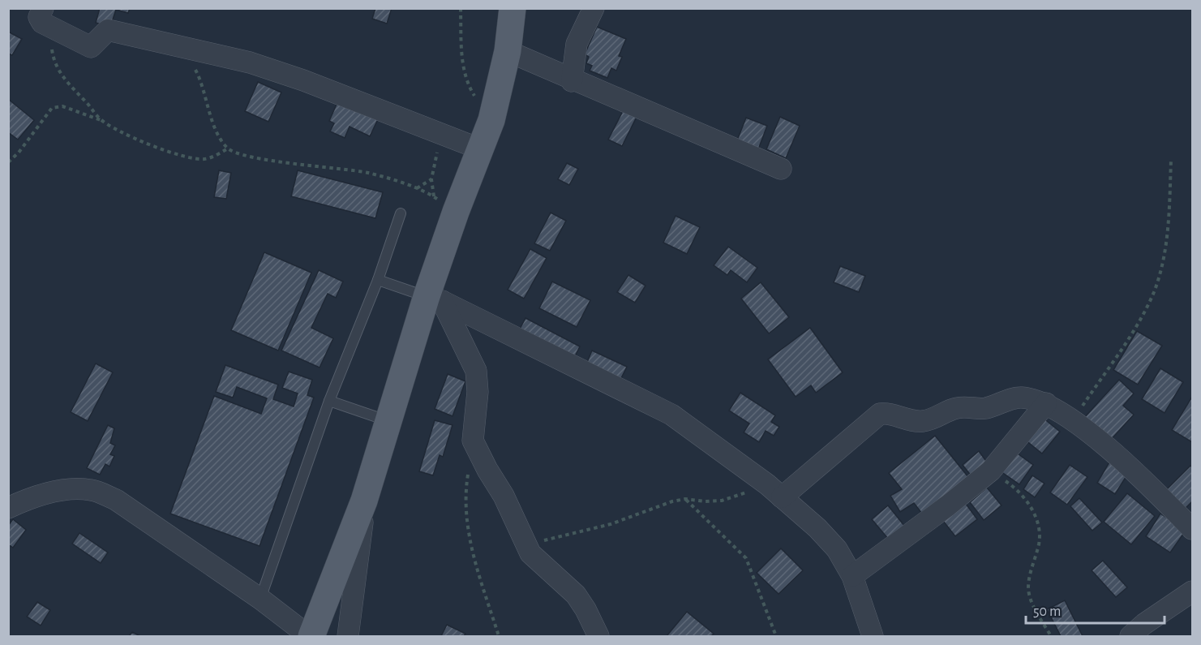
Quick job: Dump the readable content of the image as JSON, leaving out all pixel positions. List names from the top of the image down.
{
  "scale_bar": "50 m"
}
